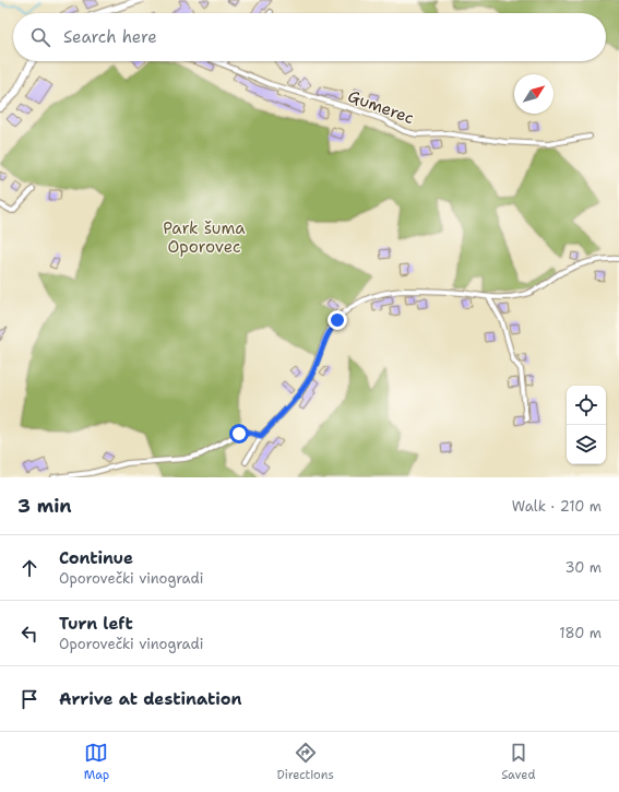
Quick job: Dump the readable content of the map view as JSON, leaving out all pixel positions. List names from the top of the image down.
{
  "streets": {
    "street": ["Gumerec"]
  },
  "parks": ["Park šuma Oporovec"],
  "north": "top right",
  "page": {
    "search": "Search here",
    "heading": ["3 min", "Walk · 210 m"],
    "list": [
      ["Continue", "Oporovečki vinogradi", "30 m"],
      ["Turn left", "Oporovečki vinogradi", "180 m"],
      "Arrive at destination"
    ],
    "nav": ["Map", "Directions", "Saved"]
  }
}
